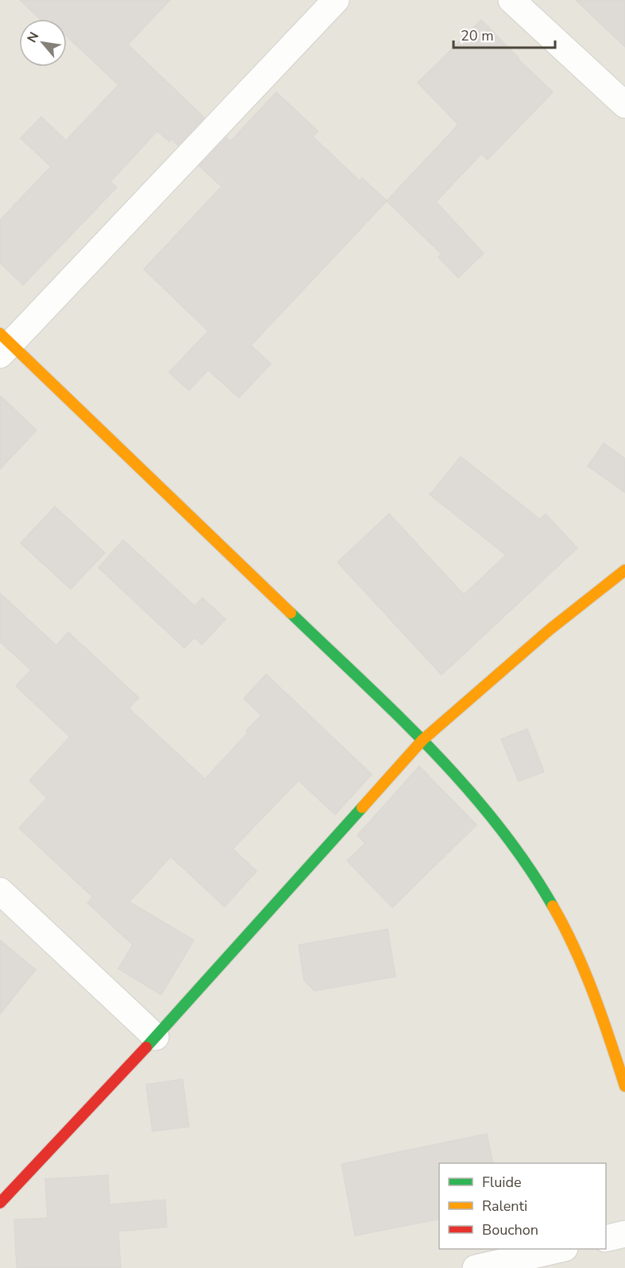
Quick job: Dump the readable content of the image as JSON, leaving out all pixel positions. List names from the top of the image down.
{
  "legend": ["Fluide", "Ralenti", "Bouchon"],
  "scale_bar": "20 m",
  "north": "top left"
}
